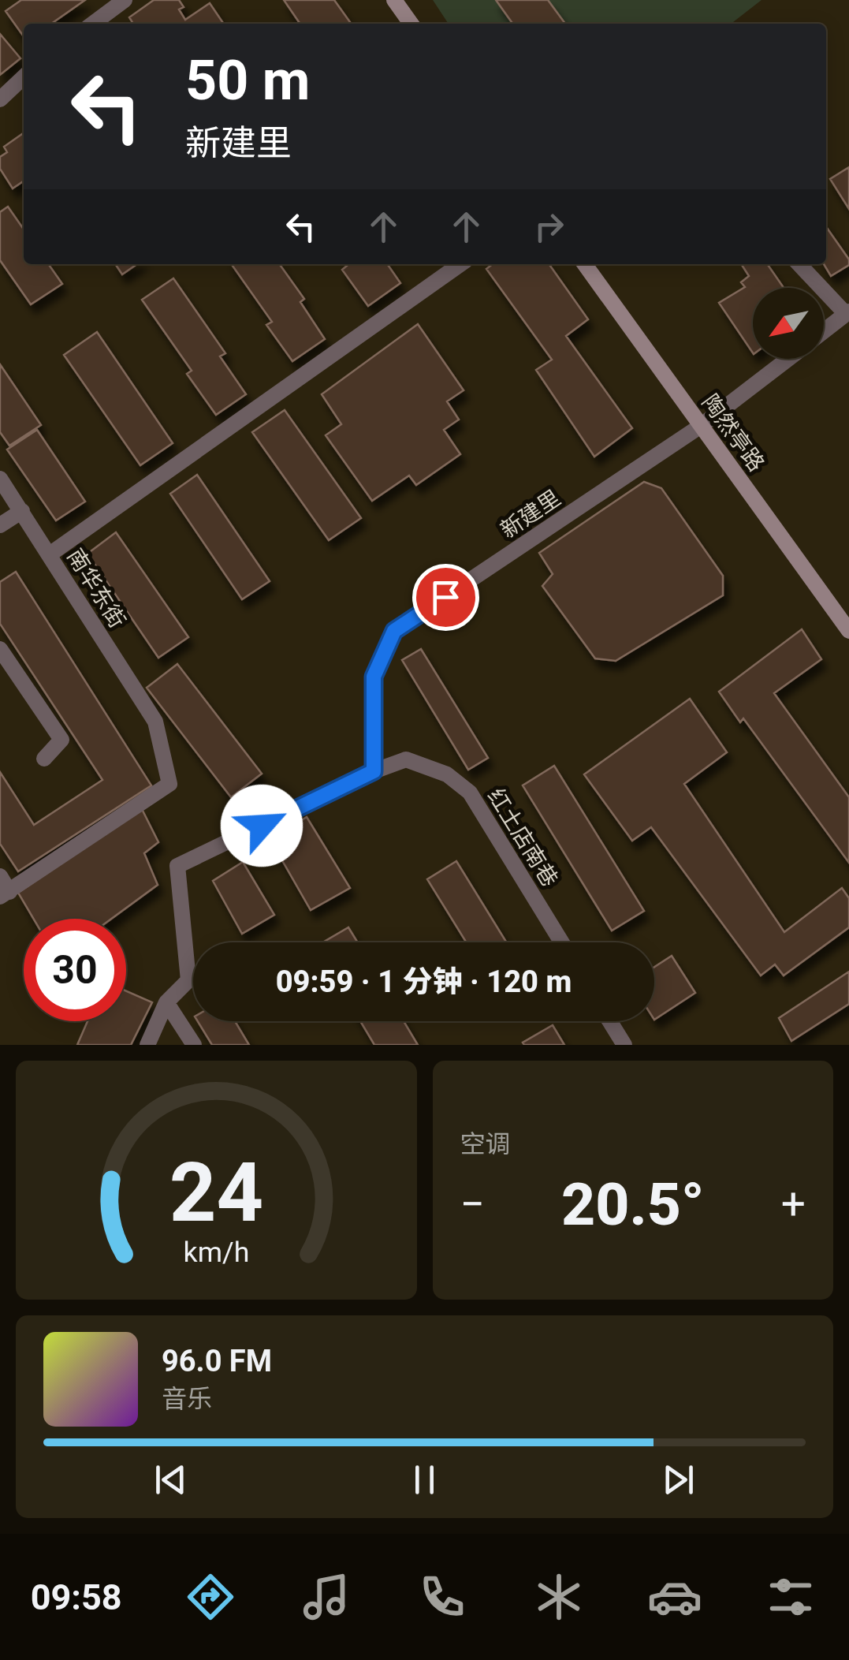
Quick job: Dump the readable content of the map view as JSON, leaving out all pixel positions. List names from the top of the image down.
{
  "streets": {
    "main road": ["陶然亭路"],
    "street": ["新建里", "南华东街", "红土店南巷"]
  },
  "crossings": [
    ["陶然亭路", "新建里"],
    ["新建里", "红土店南巷"]
  ],
  "north": "bottom left",
  "page": {
    "turn": ["50 m", "新建里"],
    "limit": "30",
    "trip": "09:59 · 1 分钟 · 120 m",
    "tile": "空调",
    "heat": ["−", "20.5°", "+"],
    "song": ["96.0 FM", "音乐"],
    "tabs": "09:58",
    "gauge": ["24", "km/h"]
  }
}
